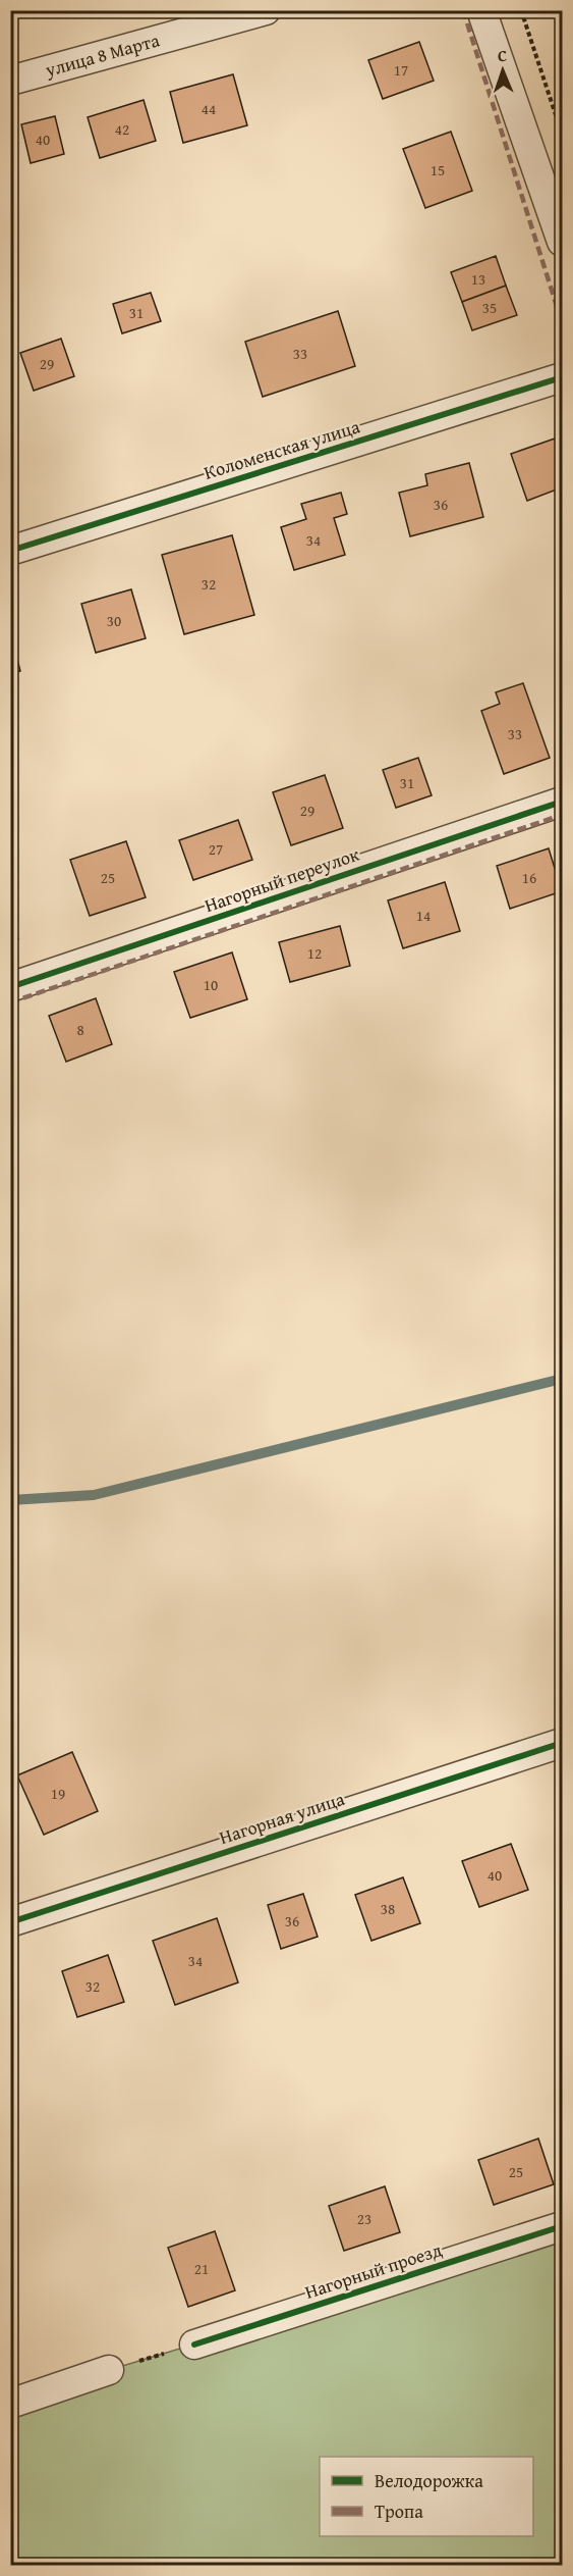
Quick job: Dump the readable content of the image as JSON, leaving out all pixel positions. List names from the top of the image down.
{
  "streets": {
    "street": [
      "улица 8 Марта",
      "Коломенская улица",
      "Нагорный переулок",
      "Нагорная улица",
      "Нагорный проезд"
    ]
  },
  "house_numbers": [
    "17",
    "44",
    "42",
    "40",
    "15",
    "13",
    "35",
    "31",
    "33",
    "29",
    "36",
    "34",
    "32",
    "30",
    "33",
    "31",
    "29",
    "27",
    "25",
    "16",
    "14",
    "12",
    "10",
    "8",
    "19",
    "40",
    "38",
    "36",
    "34",
    "32",
    "25",
    "23",
    "21"
  ],
  "legend": ["Велодорожка", "Тропа"],
  "north": "top"
}
